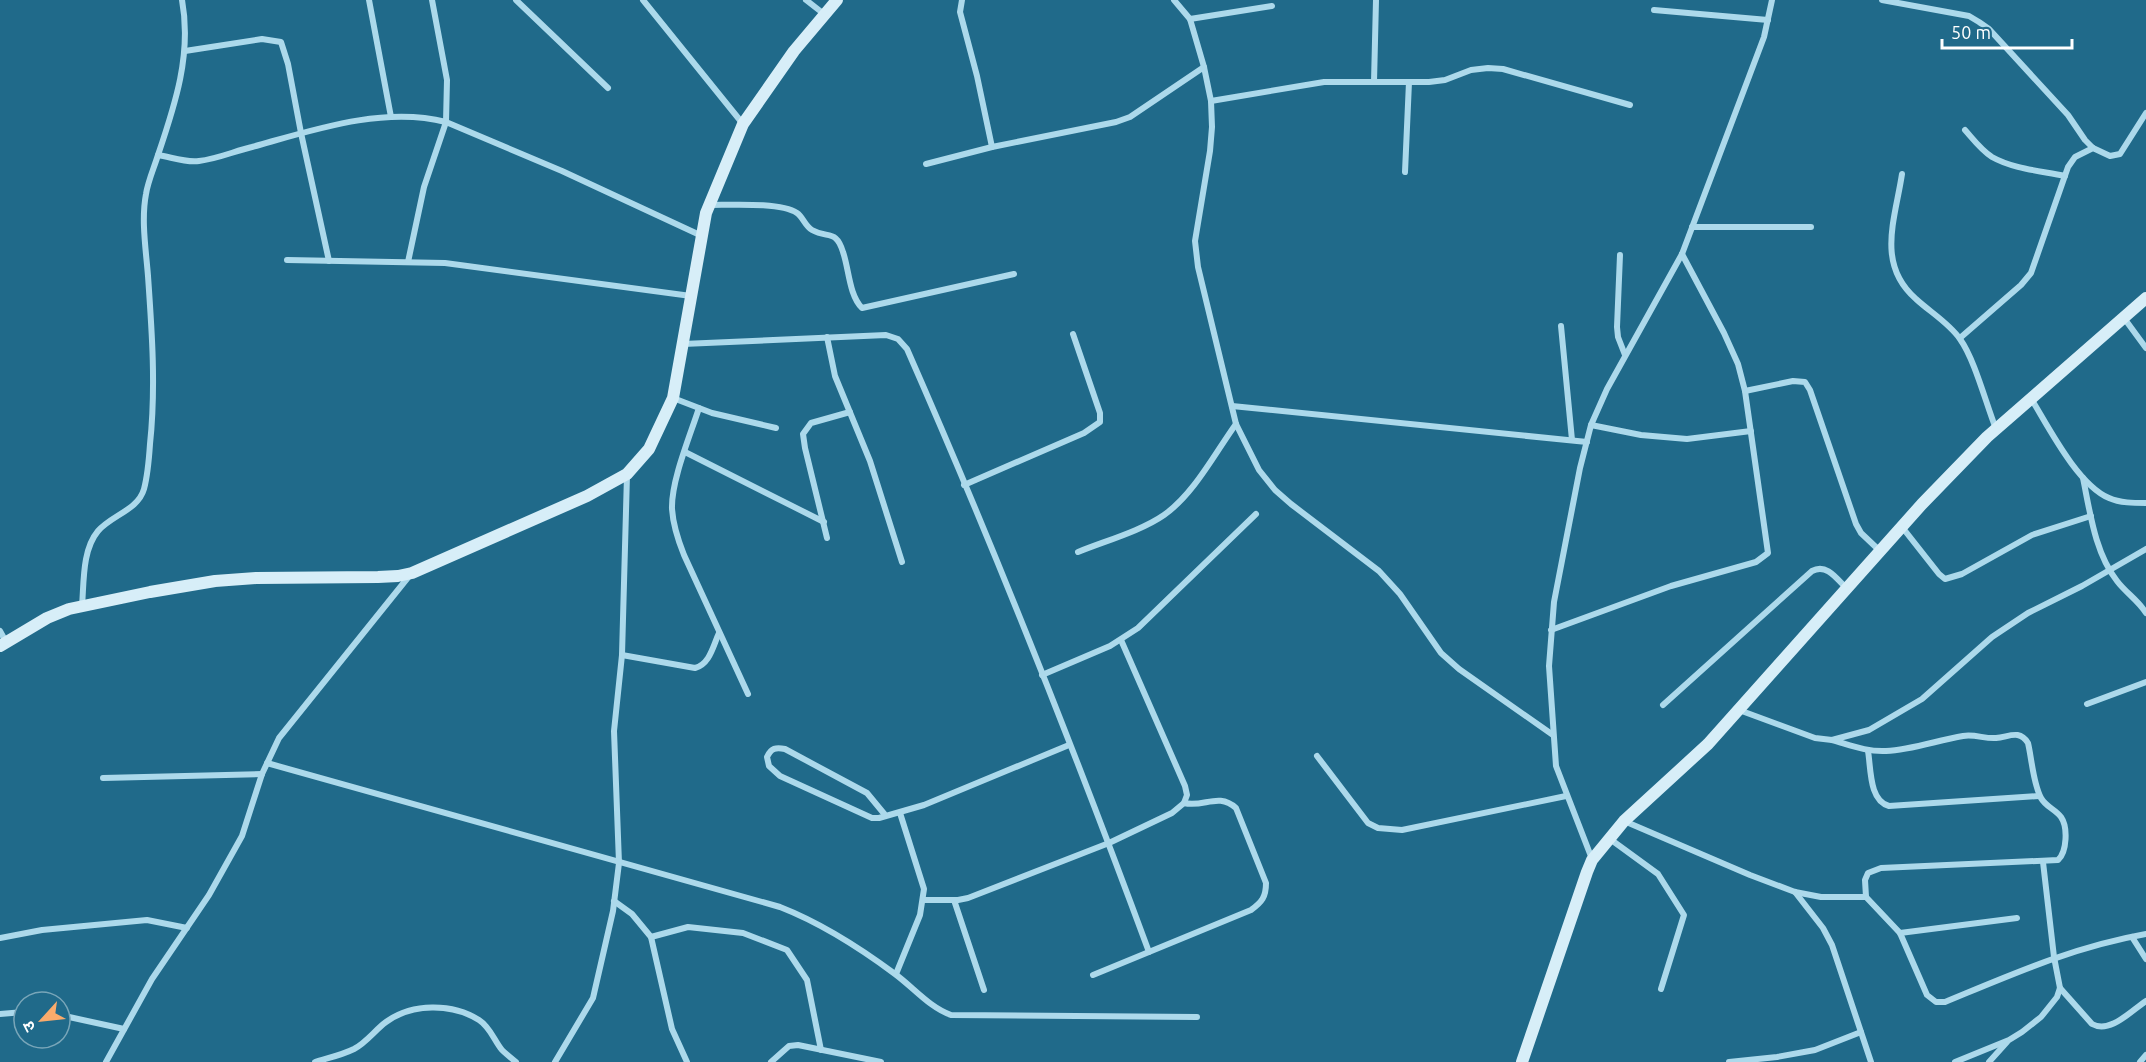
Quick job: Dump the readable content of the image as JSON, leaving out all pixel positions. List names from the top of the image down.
{
  "scale_bar": "50 m",
  "north": "bottom left"
}
